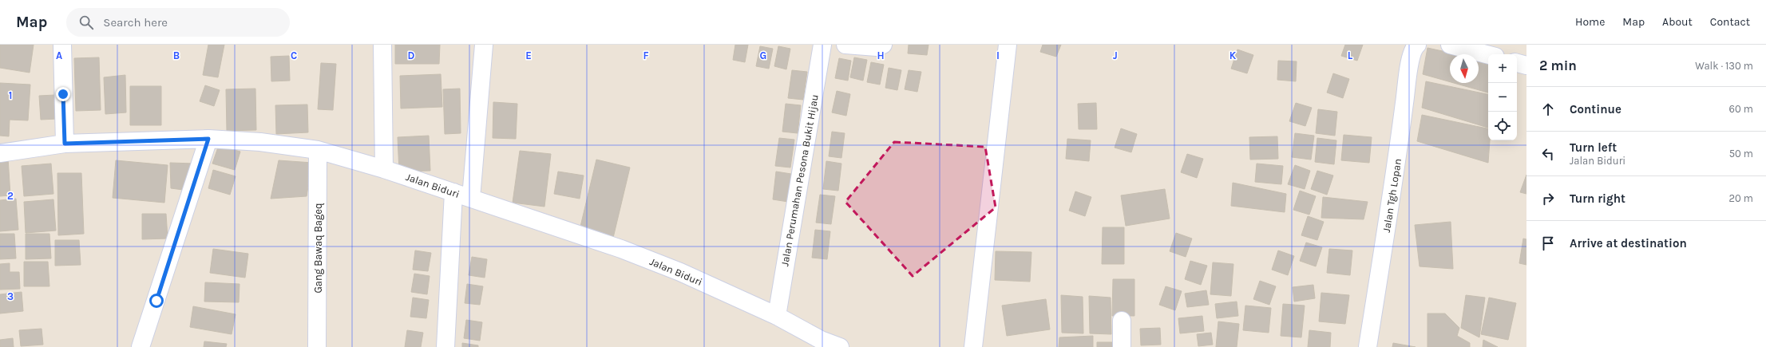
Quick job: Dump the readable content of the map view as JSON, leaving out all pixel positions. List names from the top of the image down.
{
  "streets": {
    "street": [
      "Jalan Perumahan Pesona Bukit Hijau",
      "Jalan Biduri",
      "Jalan Tgh Lopan",
      "Gang Bawaq Bageq"
    ]
  },
  "crossings": [
    ["Jalan Perumahan Pesona Bukit Hijau", "Jalan Biduri"],
    ["Jalan Biduri", "Gang Bawaq Bageq"]
  ],
  "north": "bottom",
  "page": {
    "header": "Map",
    "search": "Search here",
    "nav": [
      "Home",
      "Map",
      "About",
      "Contact"
    ],
    "heading": ["2 min", "Walk · 130 m"],
    "map_buttons": ["+", "−"],
    "list": [
      ["Continue", "60 m"],
      ["Turn left", "Jalan Biduri", "50 m"],
      ["Turn right", "20 m"],
      "Arrive at destination"
    ]
  },
  "grid": {
    "columns": [
      "A",
      "B",
      "C",
      "D",
      "E",
      "F",
      "G",
      "H",
      "I",
      "J",
      "K",
      "L"
    ],
    "rows": ["1", "2", "3"]
  }
}
